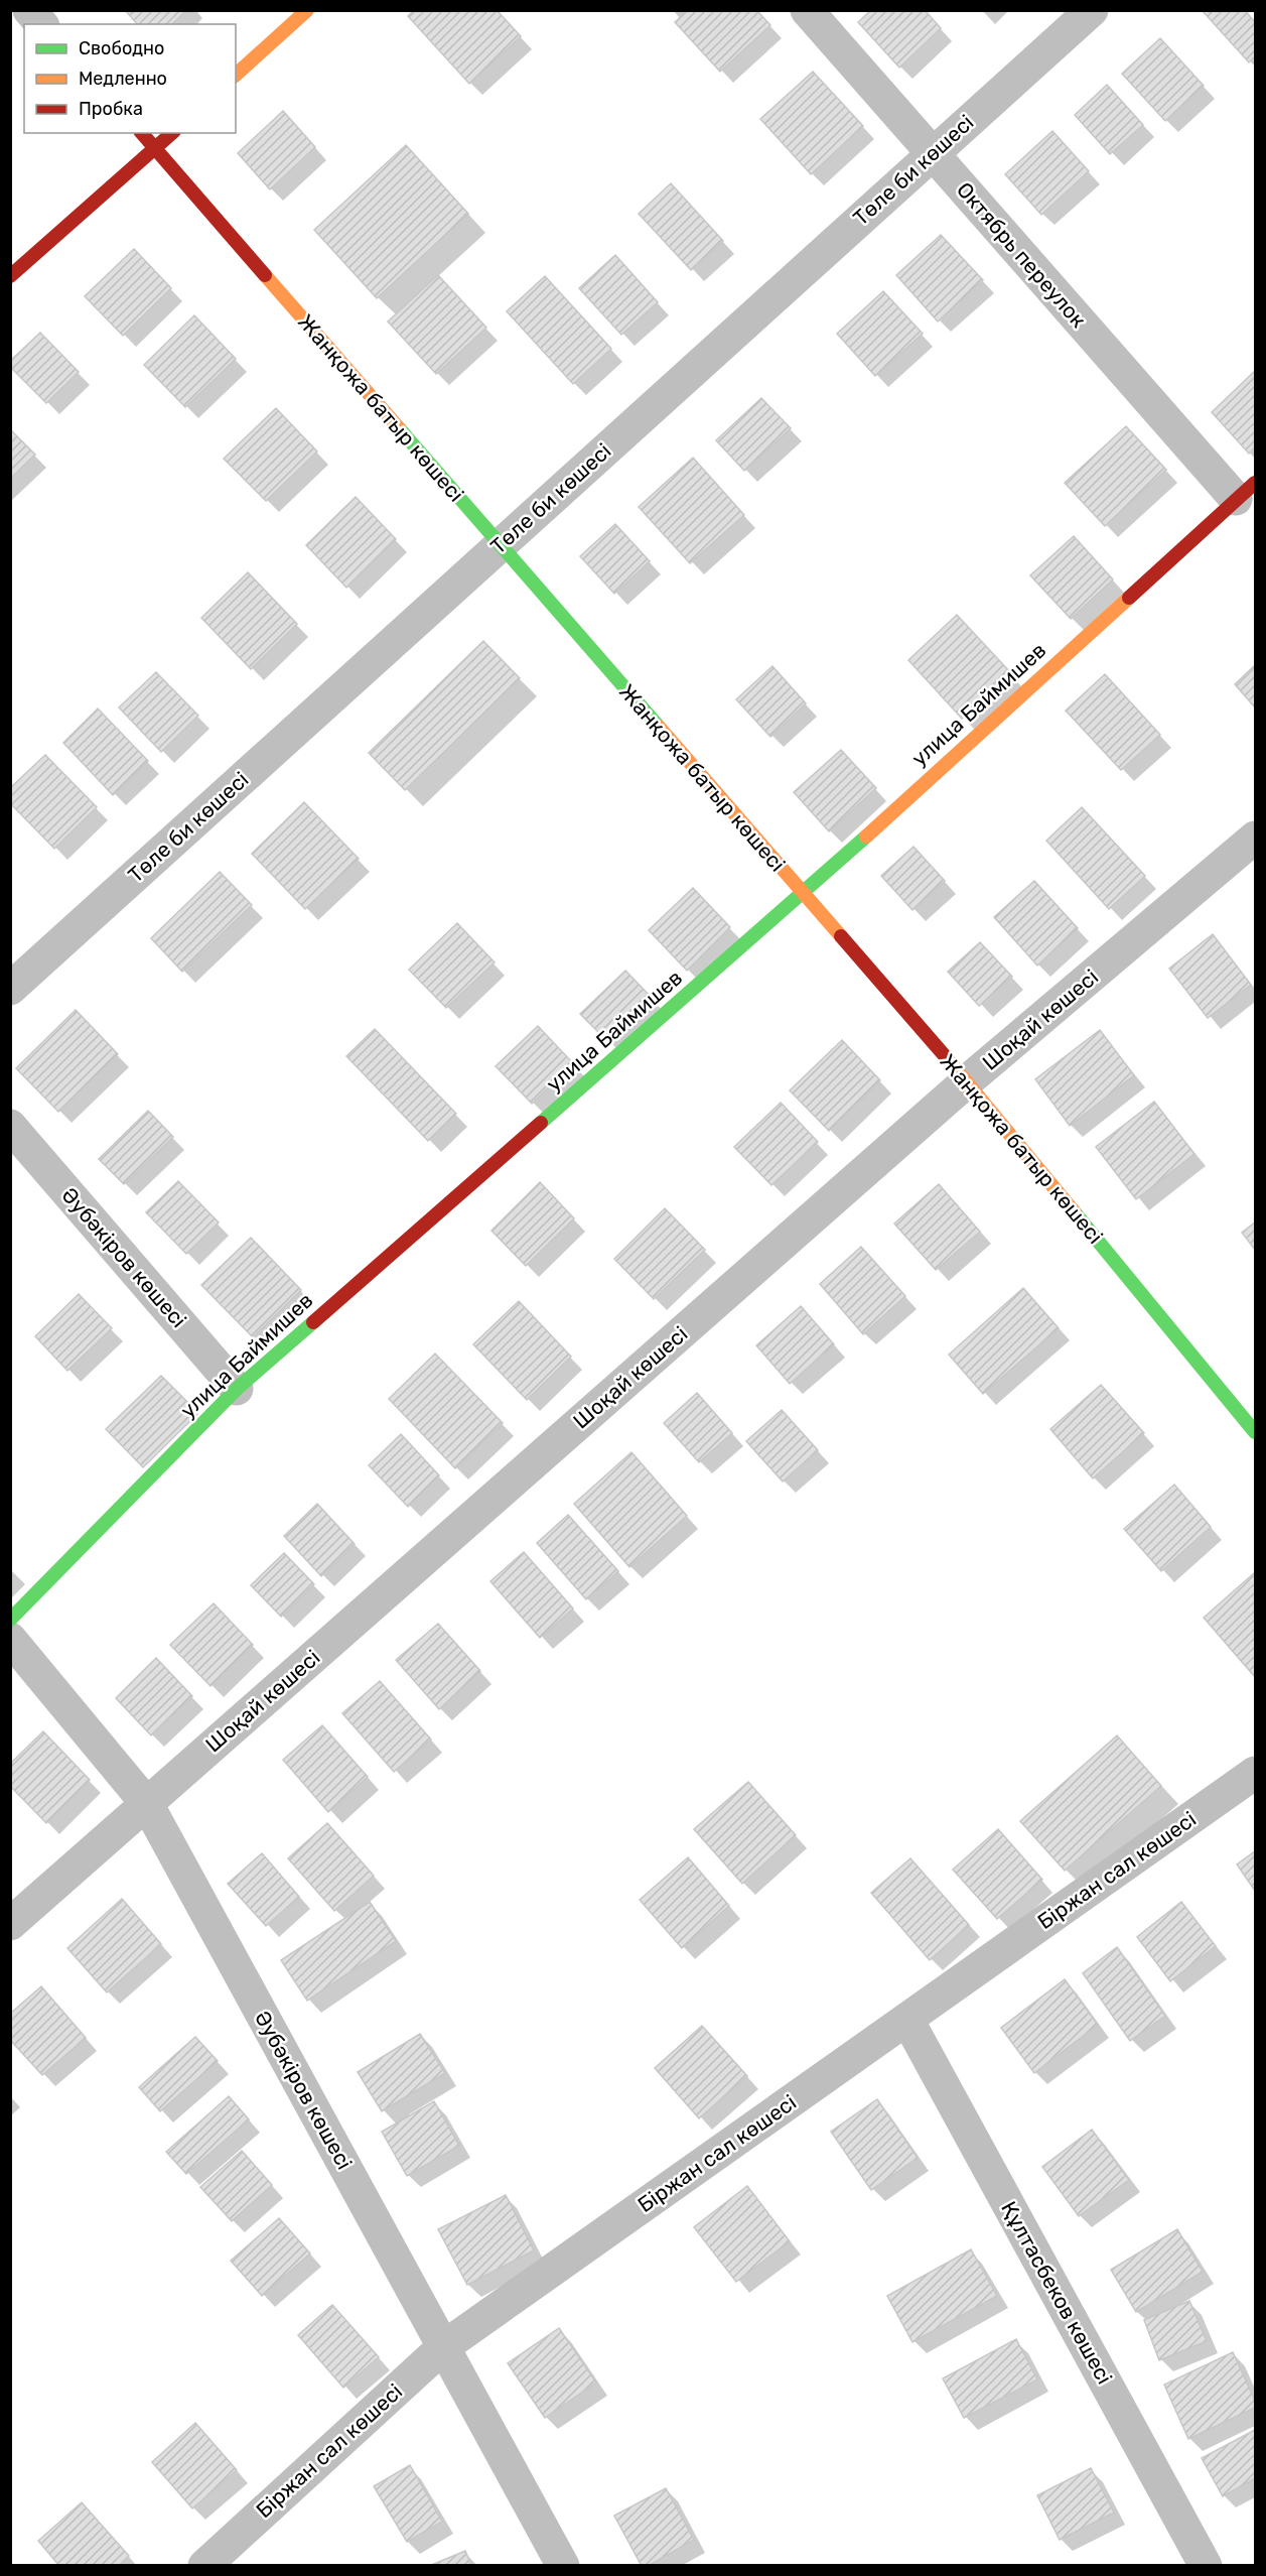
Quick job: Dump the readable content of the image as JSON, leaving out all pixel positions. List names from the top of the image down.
{
  "streets": {
    "street": [
      "Төле би көшесі",
      "Октябрь переулок",
      "Жанқожа батыр көшесі",
      "улица Баймишев",
      "Шоқай көшесі",
      "Әубәкіров көшесі",
      "Біржан сал көшесі",
      "Құлтасбеков көшесі"
    ]
  },
  "crossings": [
    ["Төле би көшесі", "Октябрь переулок"],
    ["Төле би көшесі", "Жанқожа батыр көшесі"],
    ["Октябрь переулок", "улица Баймишев"],
    ["Жанқожа батыр көшесі", "улица Баймишев"],
    ["Жанқожа батыр көшесі", "Шоқай көшесі"],
    ["улица Баймишев", "Әубәкіров көшесі"],
    ["Шоқай көшесі", "Әубәкіров көшесі"],
    ["Әубәкіров көшесі", "Біржан сал көшесі"],
    ["Біржан сал көшесі", "Құлтасбеков көшесі"]
  ],
  "legend": ["Свободно", "Медленно", "Пробка"]
}
